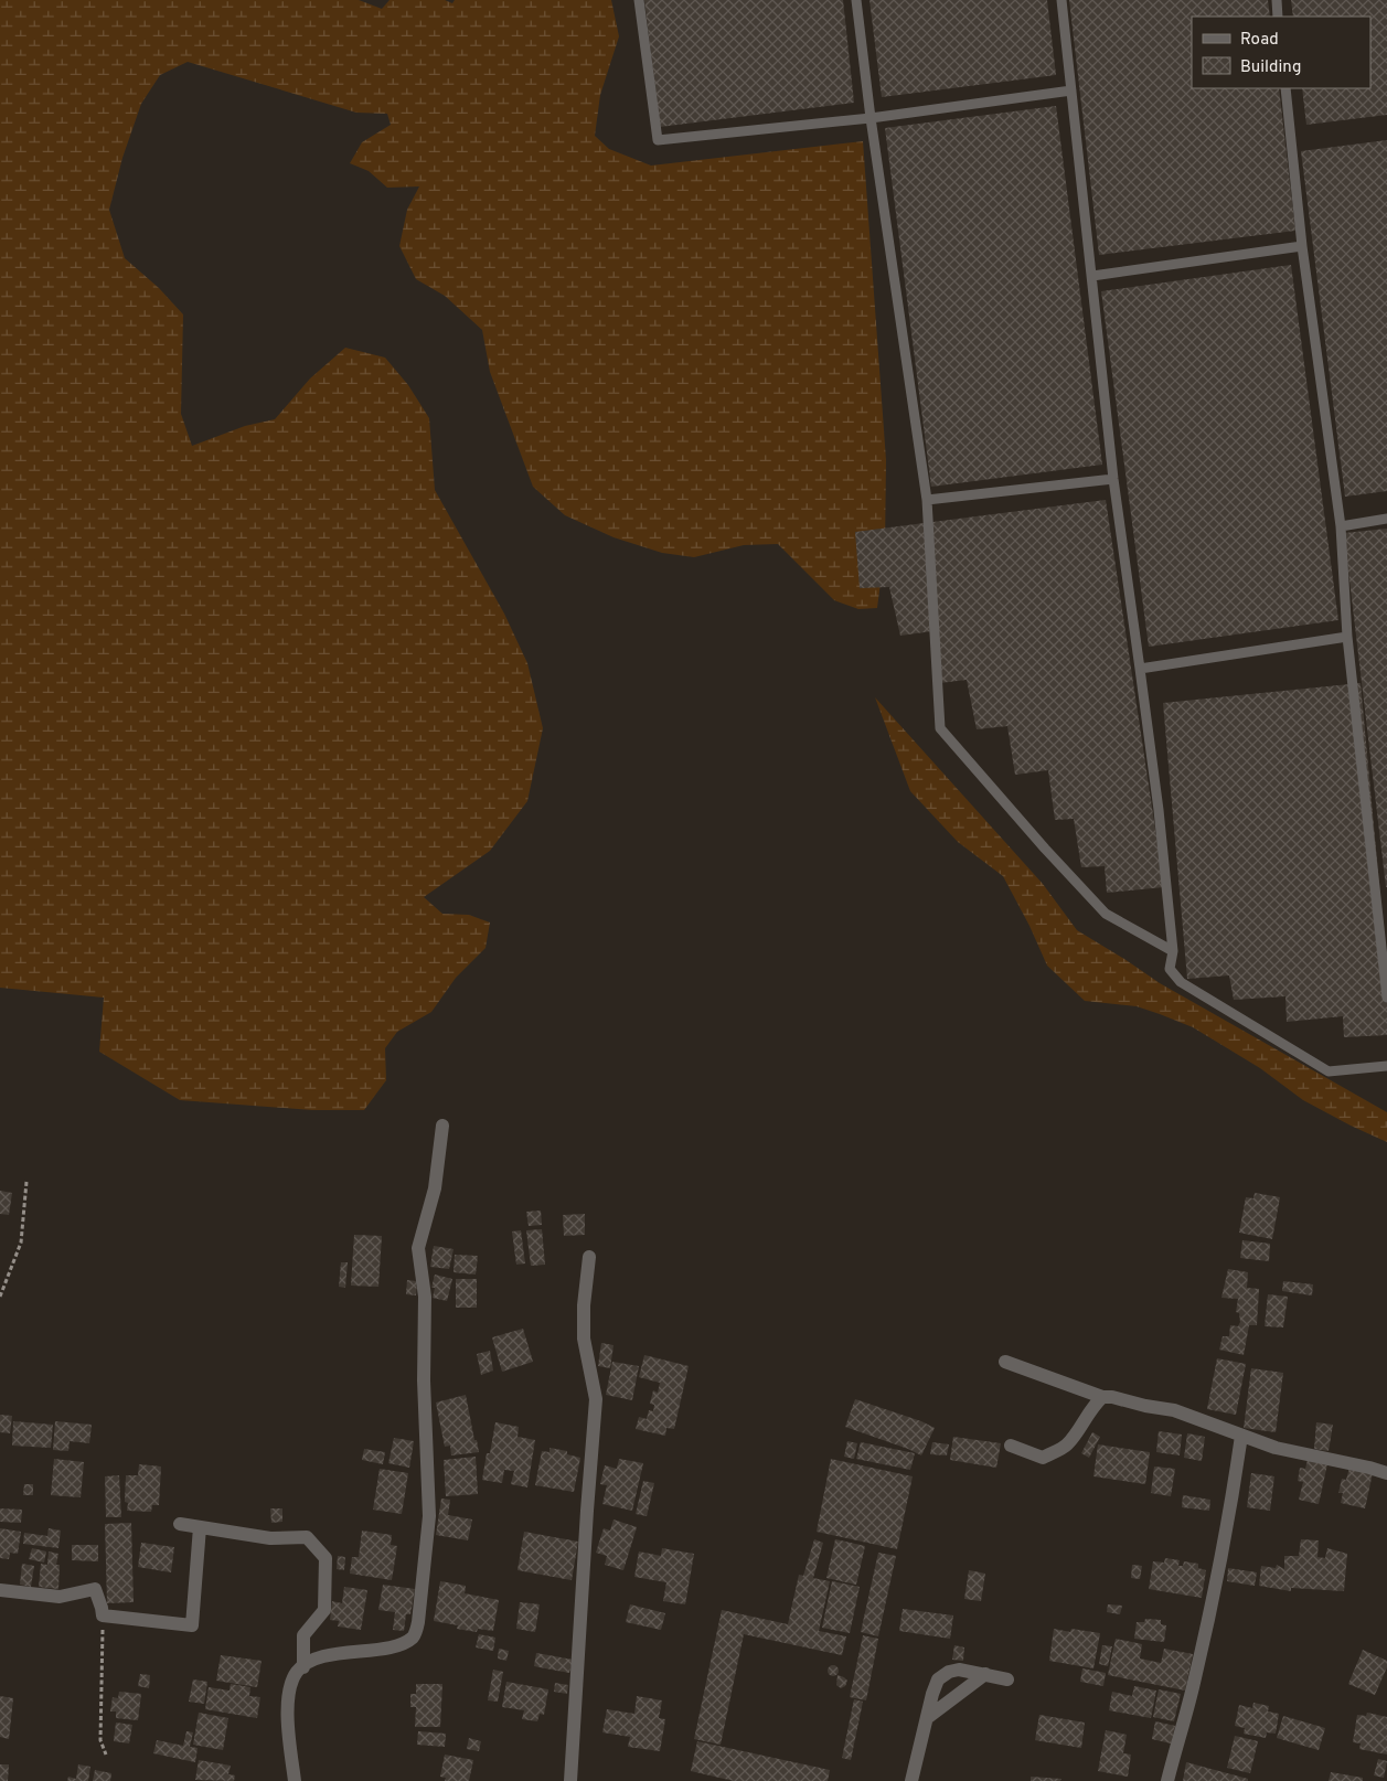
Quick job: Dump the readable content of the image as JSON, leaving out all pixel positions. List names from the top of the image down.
{
  "legend": ["Road", "Building"]
}
